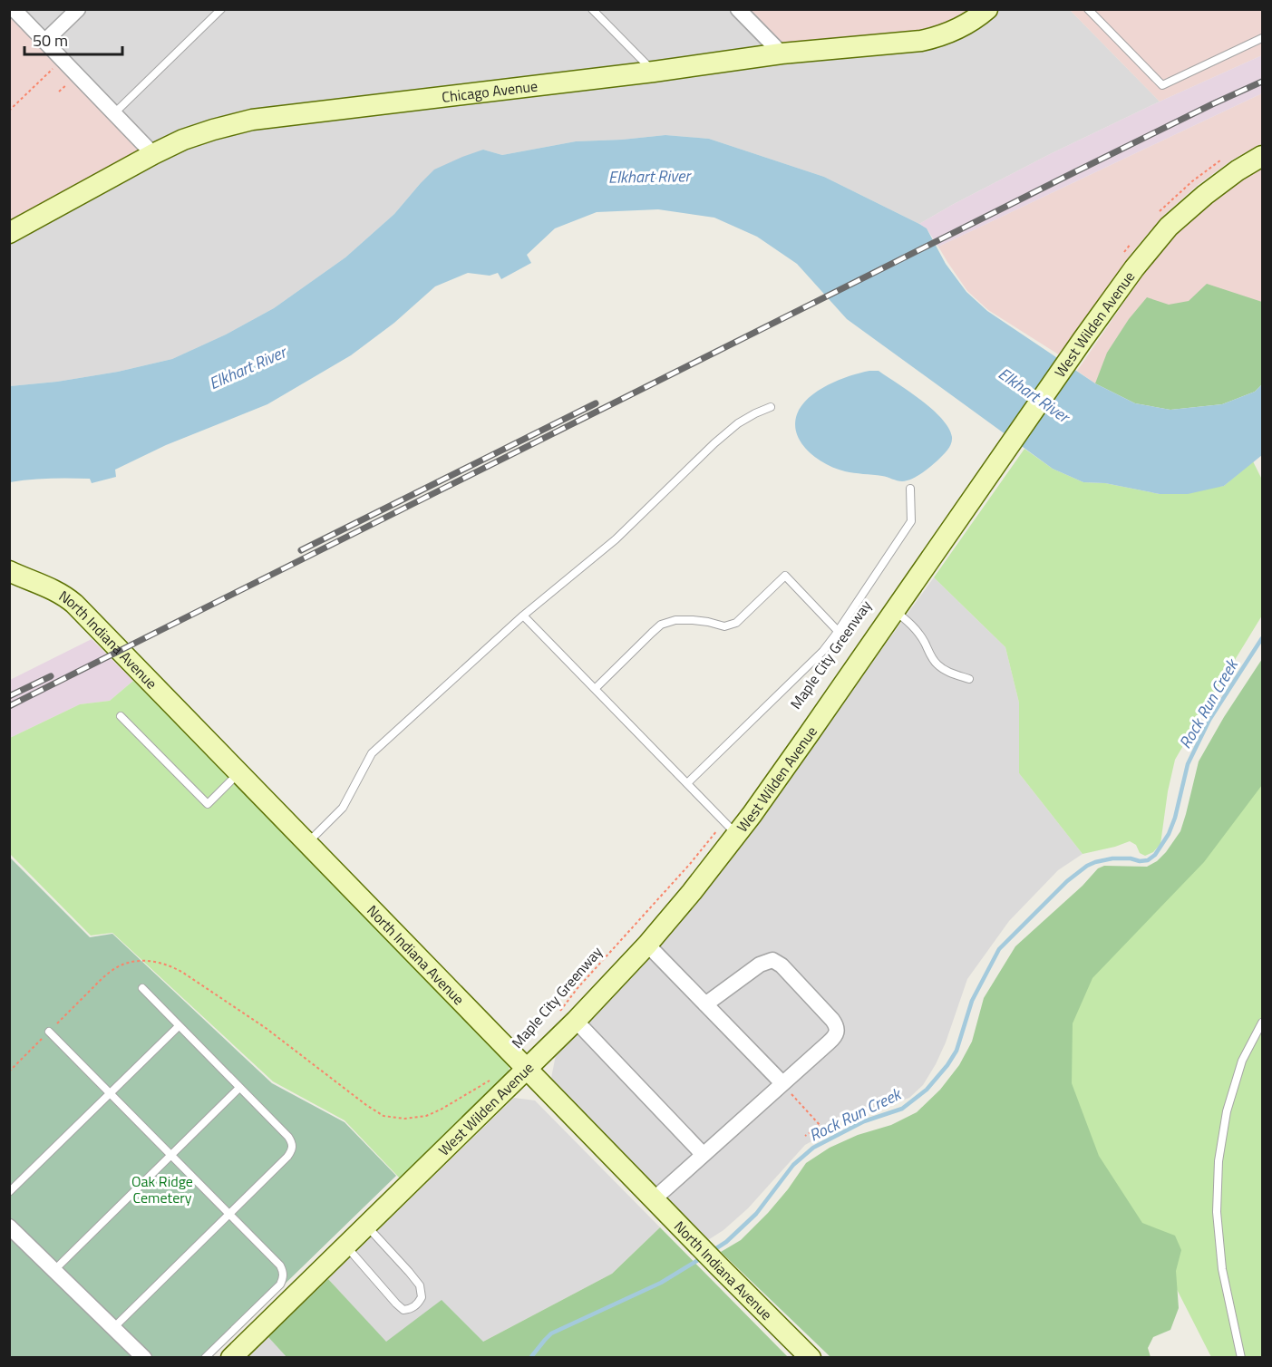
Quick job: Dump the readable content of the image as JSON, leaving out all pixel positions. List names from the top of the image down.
{
  "streets": {
    "street": ["Chicago Avenue", "West Wilden Avenue", "North Indiana Avenue"],
    "path": ["Maple City Greenway"]
  },
  "crossings": [
    ["West Wilden Avenue", "North Indiana Avenue"],
    ["West Wilden Avenue", "Maple City Greenway"]
  ],
  "water": ["Elkhart River", "Rock Run Creek"],
  "parks": ["Oak Ridge Cemetery"],
  "scale_bar": "50 m"
}
